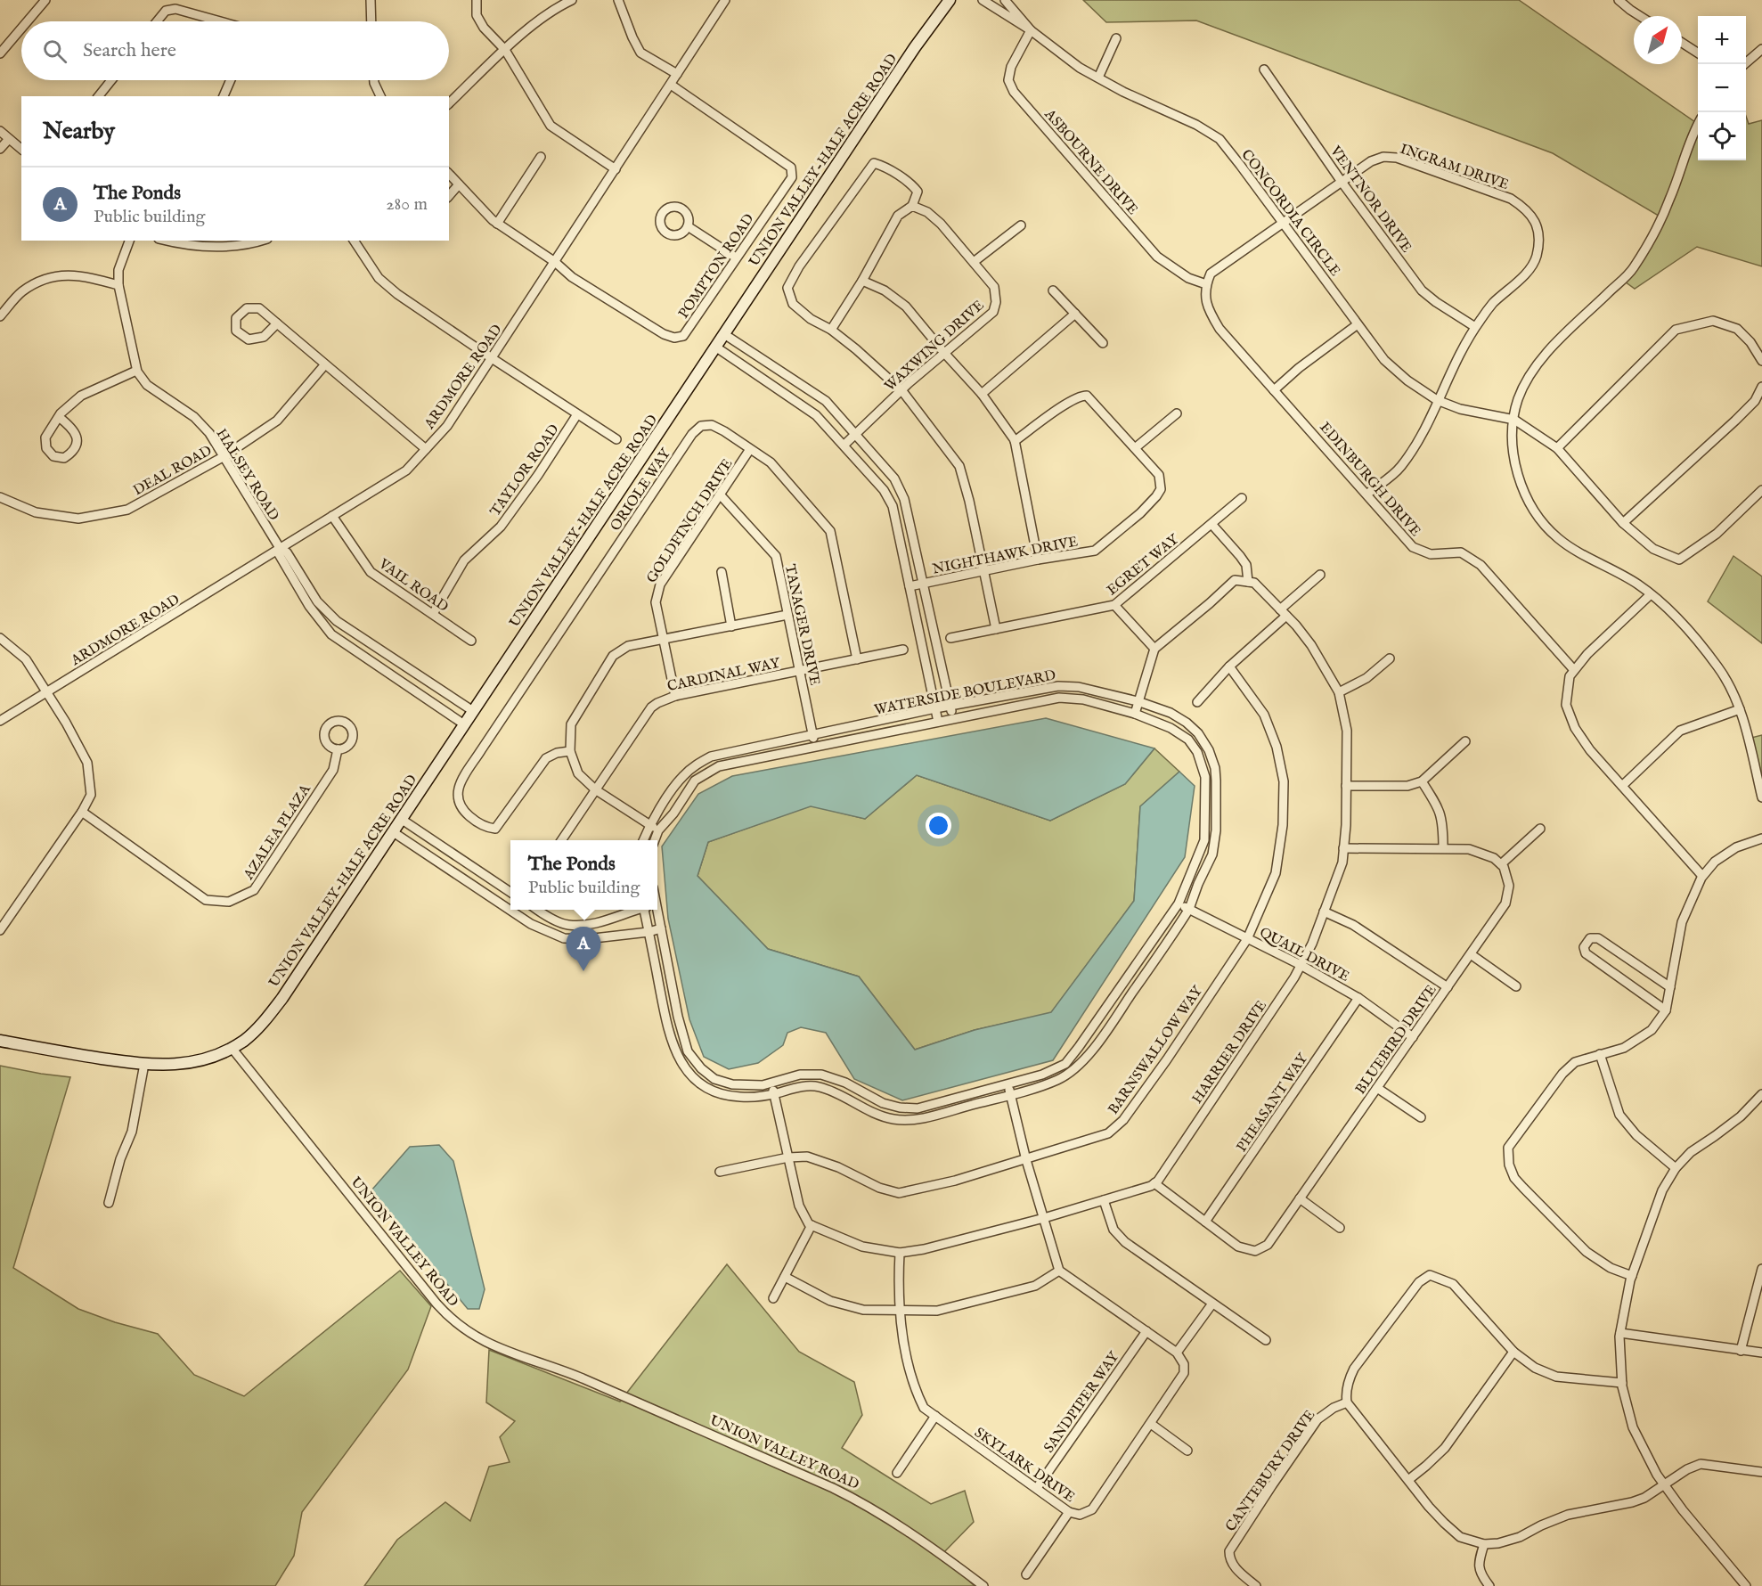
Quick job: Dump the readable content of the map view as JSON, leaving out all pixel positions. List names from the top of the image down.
{
  "streets": {
    "street": [
      "UNION VALLEY-HALF ACRE ROAD",
      "ASBOURNE DRIVE",
      "INGRAM DRIVE",
      "VENTNOR DRIVE",
      "CONCORDIA CIRCLE",
      "POMPTON ROAD",
      "WAXWING DRIVE",
      "ARDMORE ROAD",
      "DEAL ROAD",
      "TAYLOR ROAD",
      "HALSEY ROAD",
      "EDINBURGH DRIVE",
      "ORIOLE WAY",
      "GOLDFINCH DRIVE",
      "NIGHTHAWK DRIVE",
      "EGRET WAY",
      "VAIL ROAD",
      "TANAGER DRIVE",
      "CARDINAL WAY",
      "WATERSIDE BOULEVARD",
      "AZALEA PLAZA",
      "QUAIL DRIVE",
      "BLUEBIRD DRIVE",
      "BARNSWALLOW WAY",
      "HARRIER DRIVE",
      "PHEASANT WAY",
      "UNION VALLEY ROAD",
      "SANDPIPER WAY",
      "SKYLARK DRIVE",
      "CANTEBURY DRIVE"
    ]
  },
  "crossings": [
    ["UNION VALLEY-HALF ACRE ROAD", "HALSEY ROAD"],
    ["UNION VALLEY-HALF ACRE ROAD", "UNION VALLEY ROAD"],
    ["ASBOURNE DRIVE", "INGRAM DRIVE"],
    ["ASBOURNE DRIVE", "CONCORDIA CIRCLE"],
    ["ASBOURNE DRIVE", "EDINBURGH DRIVE"],
    ["INGRAM DRIVE", "VENTNOR DRIVE"],
    ["INGRAM DRIVE", "CONCORDIA CIRCLE"],
    ["INGRAM DRIVE", "EDINBURGH DRIVE"],
    ["POMPTON ROAD", "ARDMORE ROAD"],
    ["ARDMORE ROAD", "HALSEY ROAD"],
    ["ARDMORE ROAD", "VAIL ROAD"],
    ["DEAL ROAD", "HALSEY ROAD"],
    ["TAYLOR ROAD", "VAIL ROAD"],
    ["ORIOLE WAY", "GOLDFINCH DRIVE"],
    ["ORIOLE WAY", "CARDINAL WAY"],
    ["GOLDFINCH DRIVE", "TANAGER DRIVE"],
    ["GOLDFINCH DRIVE", "CARDINAL WAY"],
    ["TANAGER DRIVE", "CARDINAL WAY"],
    ["TANAGER DRIVE", "WATERSIDE BOULEVARD"],
    ["WATERSIDE BOULEVARD", "QUAIL DRIVE"],
    ["QUAIL DRIVE", "BLUEBIRD DRIVE"],
    ["QUAIL DRIVE", "BARNSWALLOW WAY"],
    ["QUAIL DRIVE", "HARRIER DRIVE"],
    ["QUAIL DRIVE", "PHEASANT WAY"],
    ["BLUEBIRD DRIVE", "HARRIER DRIVE"],
    ["BLUEBIRD DRIVE", "PHEASANT WAY"],
    ["SANDPIPER WAY", "SKYLARK DRIVE"]
  ],
  "north": "top right",
  "page": {
    "map_buttons": ["+", "−"],
    "search": "Search here",
    "heading": "Nearby",
    "list": [
      {
        "mark": "A",
        "name": "The Ponds",
        "note": "Public building",
        "value": "280 m"
      }
    ],
    "popup": ["The Ponds", "Public building"],
    "pins": "A"
  }
}
